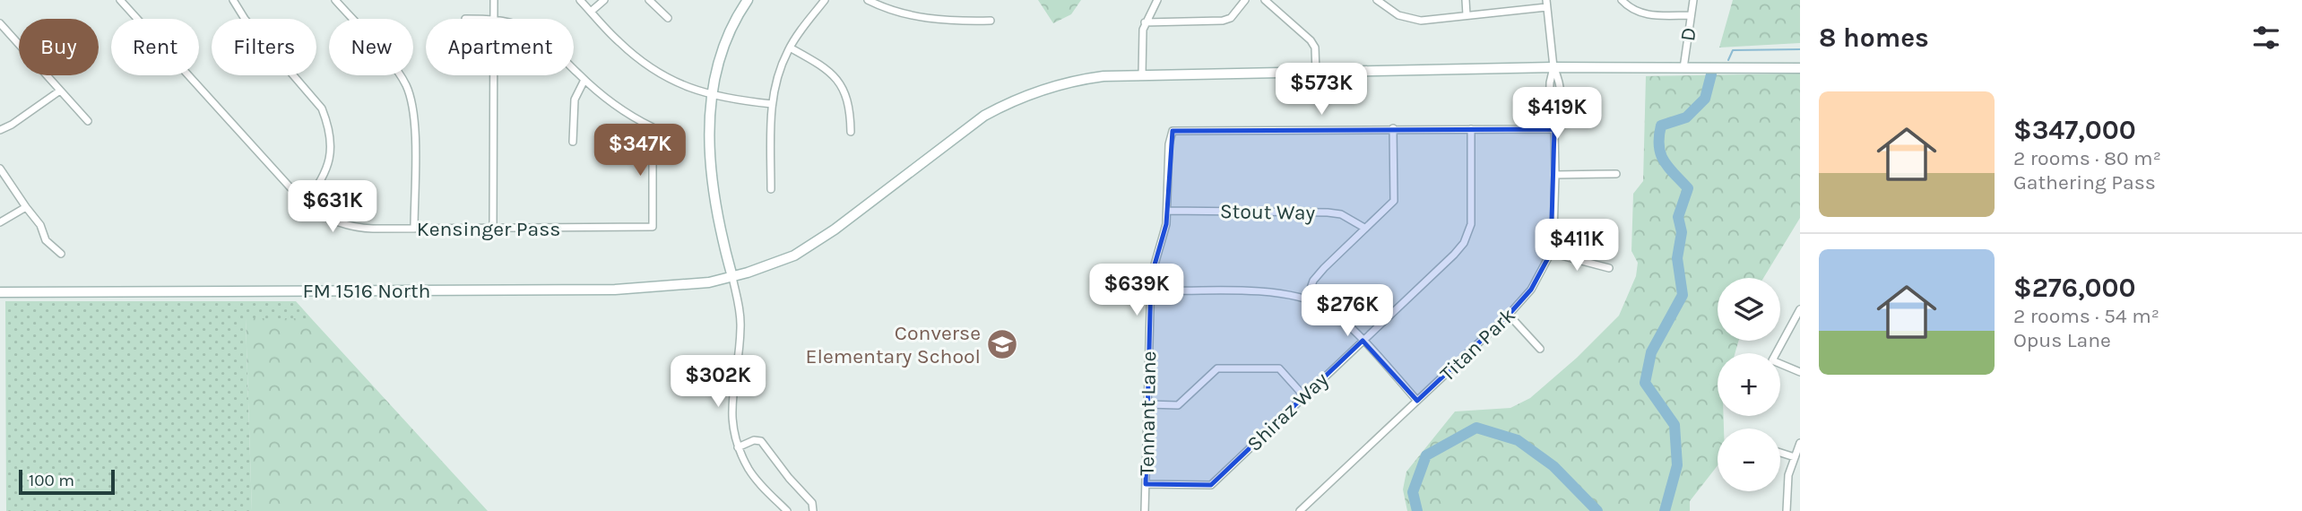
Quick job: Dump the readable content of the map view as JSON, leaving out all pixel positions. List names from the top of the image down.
{
  "streets": {
    "main road": ["FM 1516 North"],
    "street": [
      "D",
      "Stout Way",
      "Kensinger Pass",
      "Titan Park",
      "Shiraz Way",
      "Tennant Lane"
    ]
  },
  "crossings": [
    ["D", "FM 1516 North"],
    ["Stout Way", "Tennant Lane"],
    ["Shiraz Way", "Tennant Lane"]
  ],
  "places": {
    "school or university": ["Converse Elementary School"]
  },
  "scale_bar": "100 m",
  "page": {
    "heading": "8 homes",
    "chip": [
      "Buy",
      "Rent",
      "Filters",
      "New",
      "Apartment"
    ],
    "price": [
      "$573K",
      "$419K",
      "$347K",
      "$631K",
      "$411K",
      "$639K",
      "$276K",
      "$302K"
    ],
    "list": [
      {
        "name": "$347,000",
        "note": "2 rooms · 80 m² · Gathering Pass"
      },
      {
        "name": "$276,000",
        "note": "2 rooms · 54 m² · Opus Lane"
      }
    ],
    "map_buttons": ["+", "−"],
    "scale": "100 m"
  }
}
